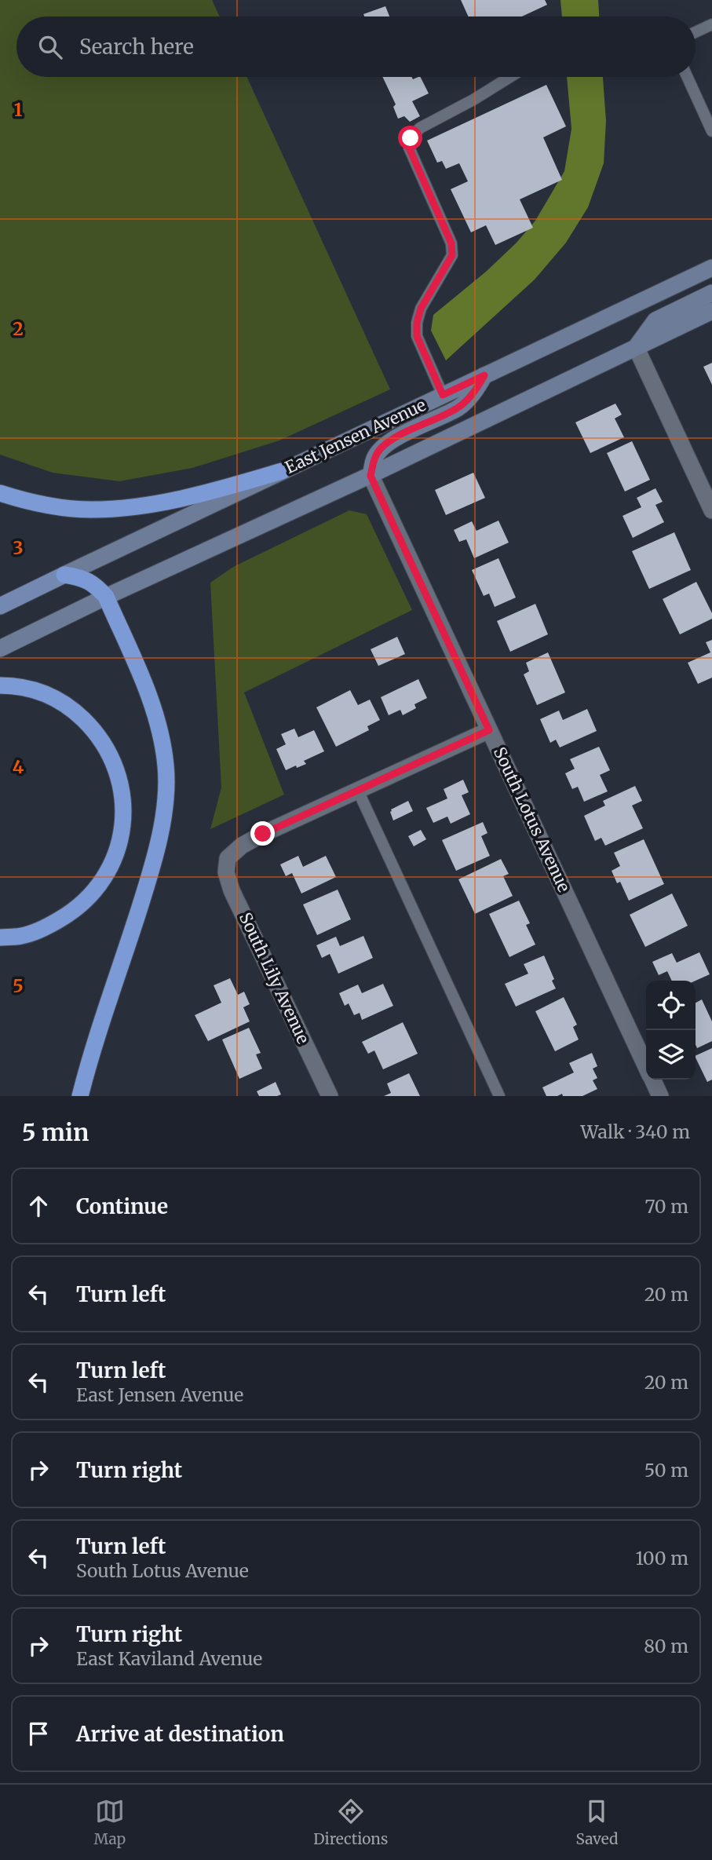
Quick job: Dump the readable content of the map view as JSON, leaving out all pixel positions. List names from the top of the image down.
{
  "streets": {
    "main road": ["East Jensen Avenue"],
    "street": ["South Lotus Avenue", "South Lily Avenue"]
  },
  "page": {
    "search": "Search here",
    "heading": ["5 min", "Walk · 340 m"],
    "list": [
      ["Continue", "70 m"],
      ["Turn left", "20 m"],
      ["Turn left", "East Jensen Avenue", "20 m"],
      ["Turn right", "50 m"],
      ["Turn left", "South Lotus Avenue", "100 m"],
      ["Turn right", "East Kaviland Avenue", "80 m"],
      "Arrive at destination"
    ],
    "nav": ["Map", "Directions", "Saved"]
  },
  "grid": {
    "rows": [
      "1",
      "2",
      "3",
      "4",
      "5"
    ]
  }
}
